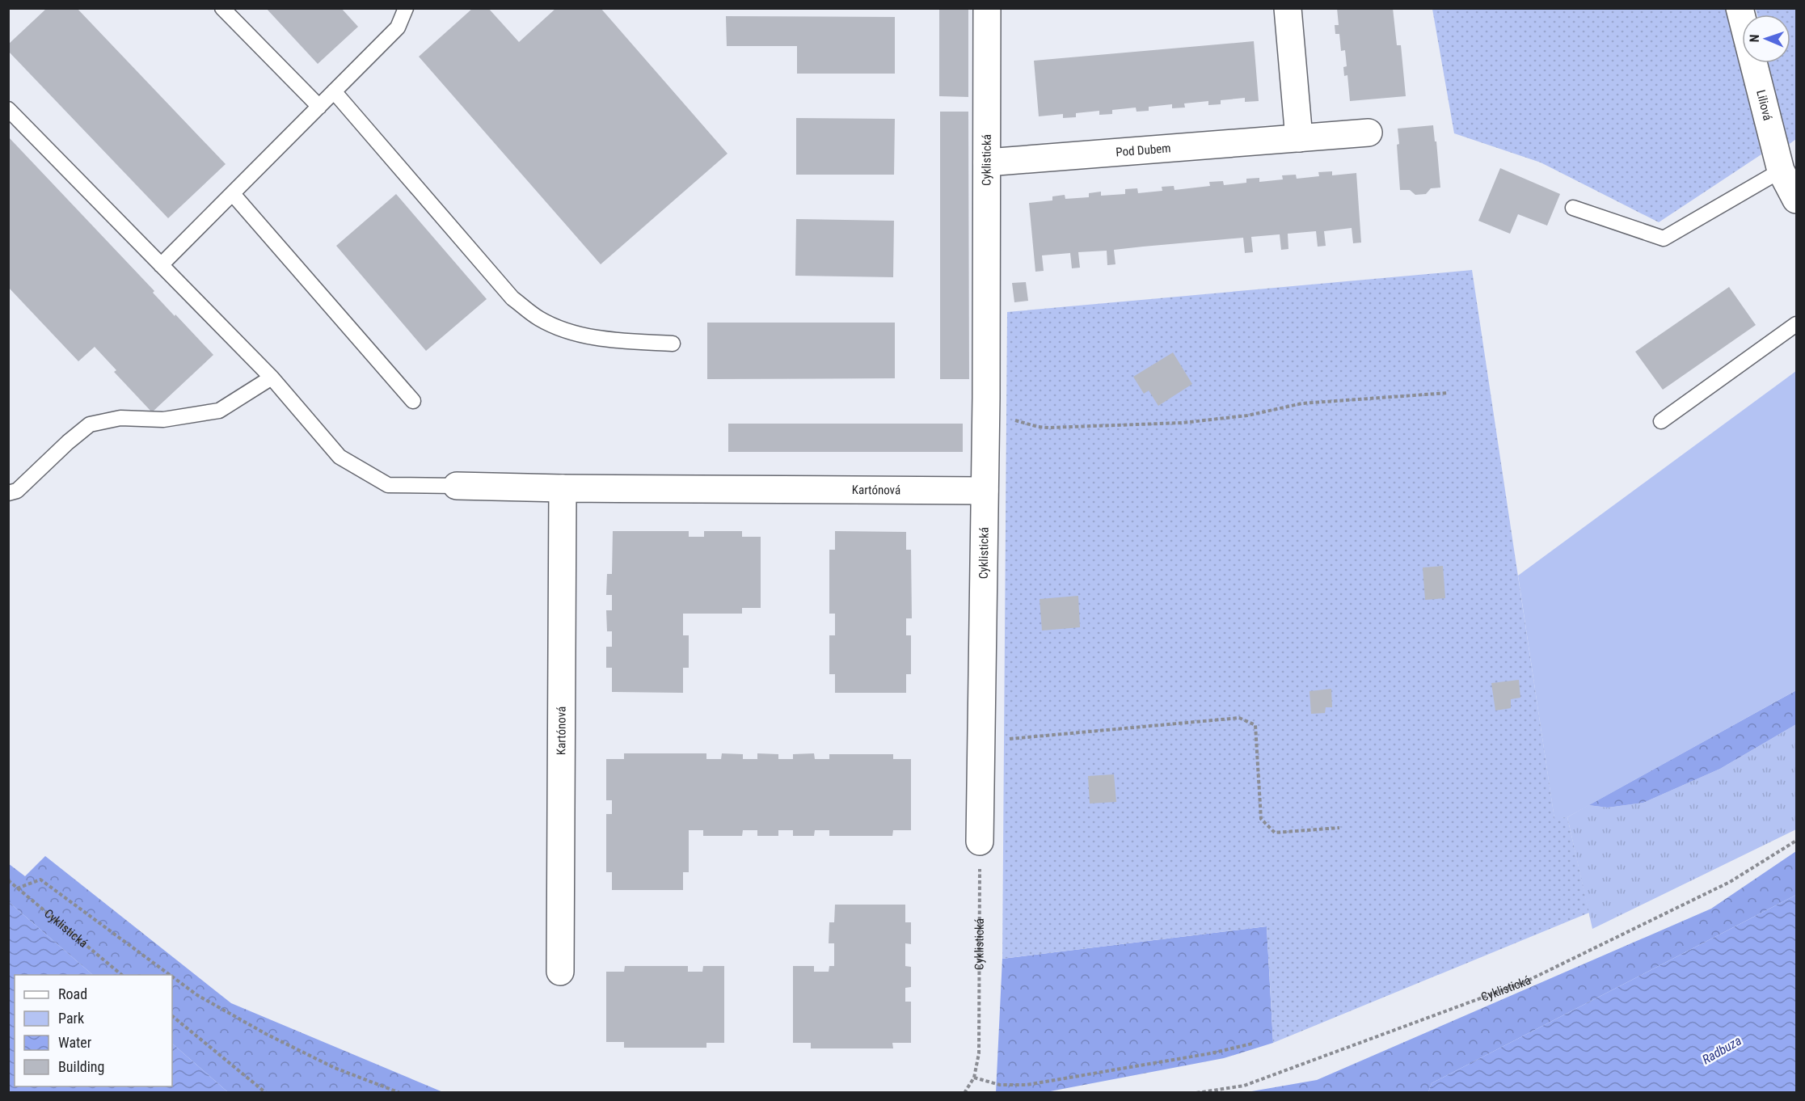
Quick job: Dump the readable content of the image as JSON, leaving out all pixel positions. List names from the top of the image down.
{
  "streets": {
    "street": [
      "Liliová",
      "Pod Dubem",
      "Cyklistická",
      "Kartónová"
    ]
  },
  "crossings": [
    ["Pod Dubem", "Cyklistická"],
    ["Cyklistická", "Kartónová"]
  ],
  "water": ["Radbuza"],
  "legend": [
    "Road",
    "Park",
    "Water",
    "Building"
  ],
  "north": "left"
}
